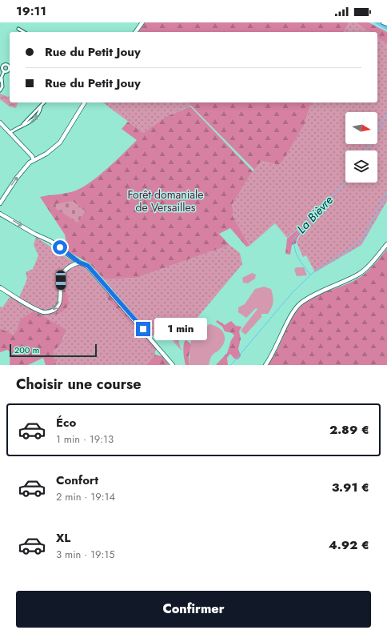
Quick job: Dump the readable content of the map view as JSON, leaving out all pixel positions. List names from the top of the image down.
{
  "water": ["La Bièvre"],
  "parks": ["Forêt domaniale de Versailles"],
  "scale_bar": "200 m",
  "north": "right",
  "page": {
    "status": "19:11",
    "banner": ["Rue du Petit Jouy", "Rue du Petit Jouy"],
    "bubble": "1 min",
    "scale": "200 m",
    "heading": "Choisir une course",
    "list": [
      {
        "name": "Éco",
        "note": "1 min · 19:13",
        "value": "2.89 €"
      },
      {
        "name": "Confort",
        "note": "2 min · 19:14",
        "value": "3.91 €"
      },
      {
        "name": "XL",
        "note": "3 min · 19:15",
        "value": "4.92 €"
      }
    ],
    "buttons": "Confirmer"
  }
}
